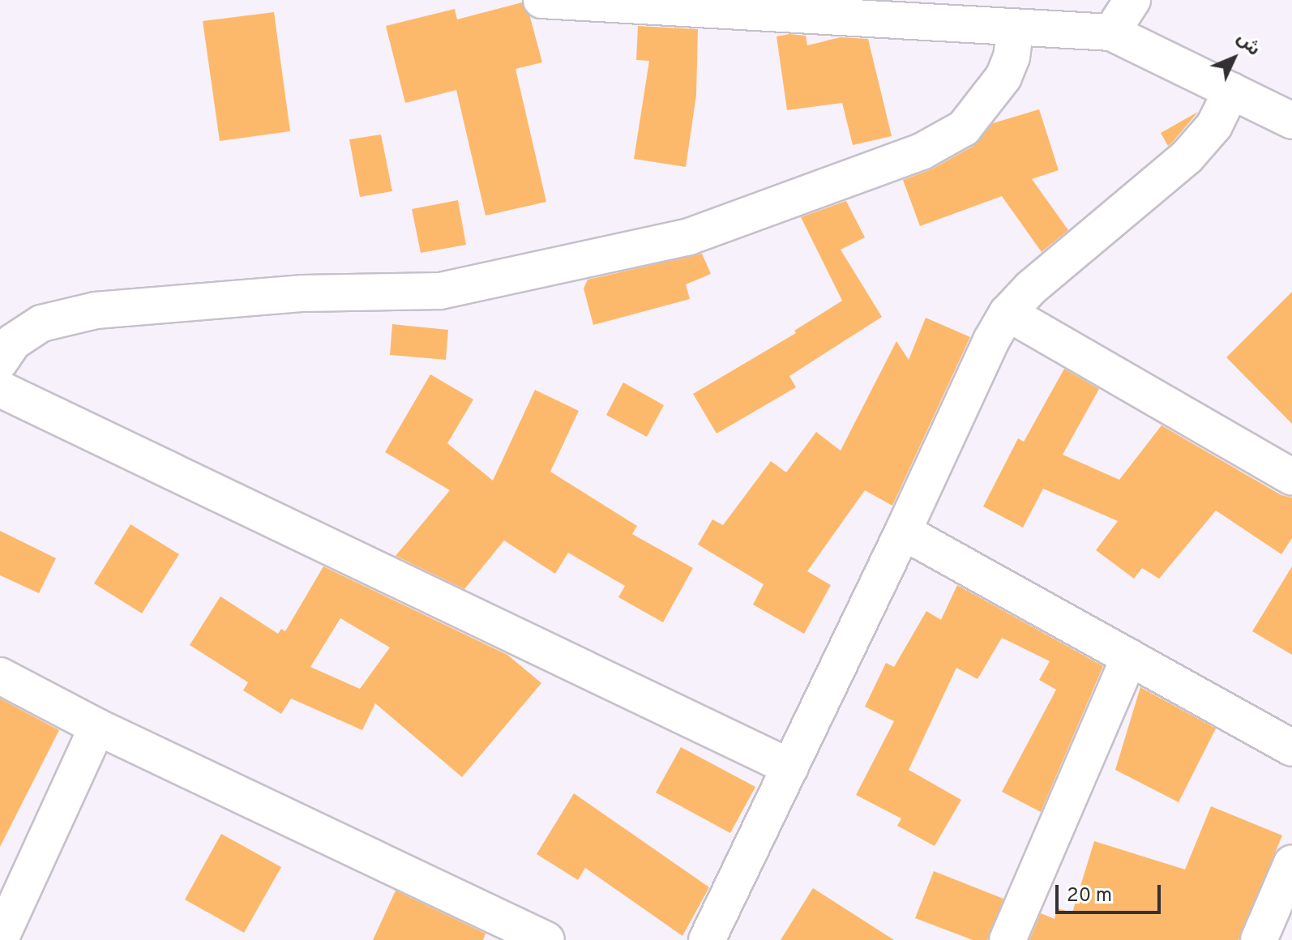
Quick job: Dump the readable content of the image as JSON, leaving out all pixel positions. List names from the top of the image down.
{
  "scale_bar": "20 m",
  "north": "top right"
}
